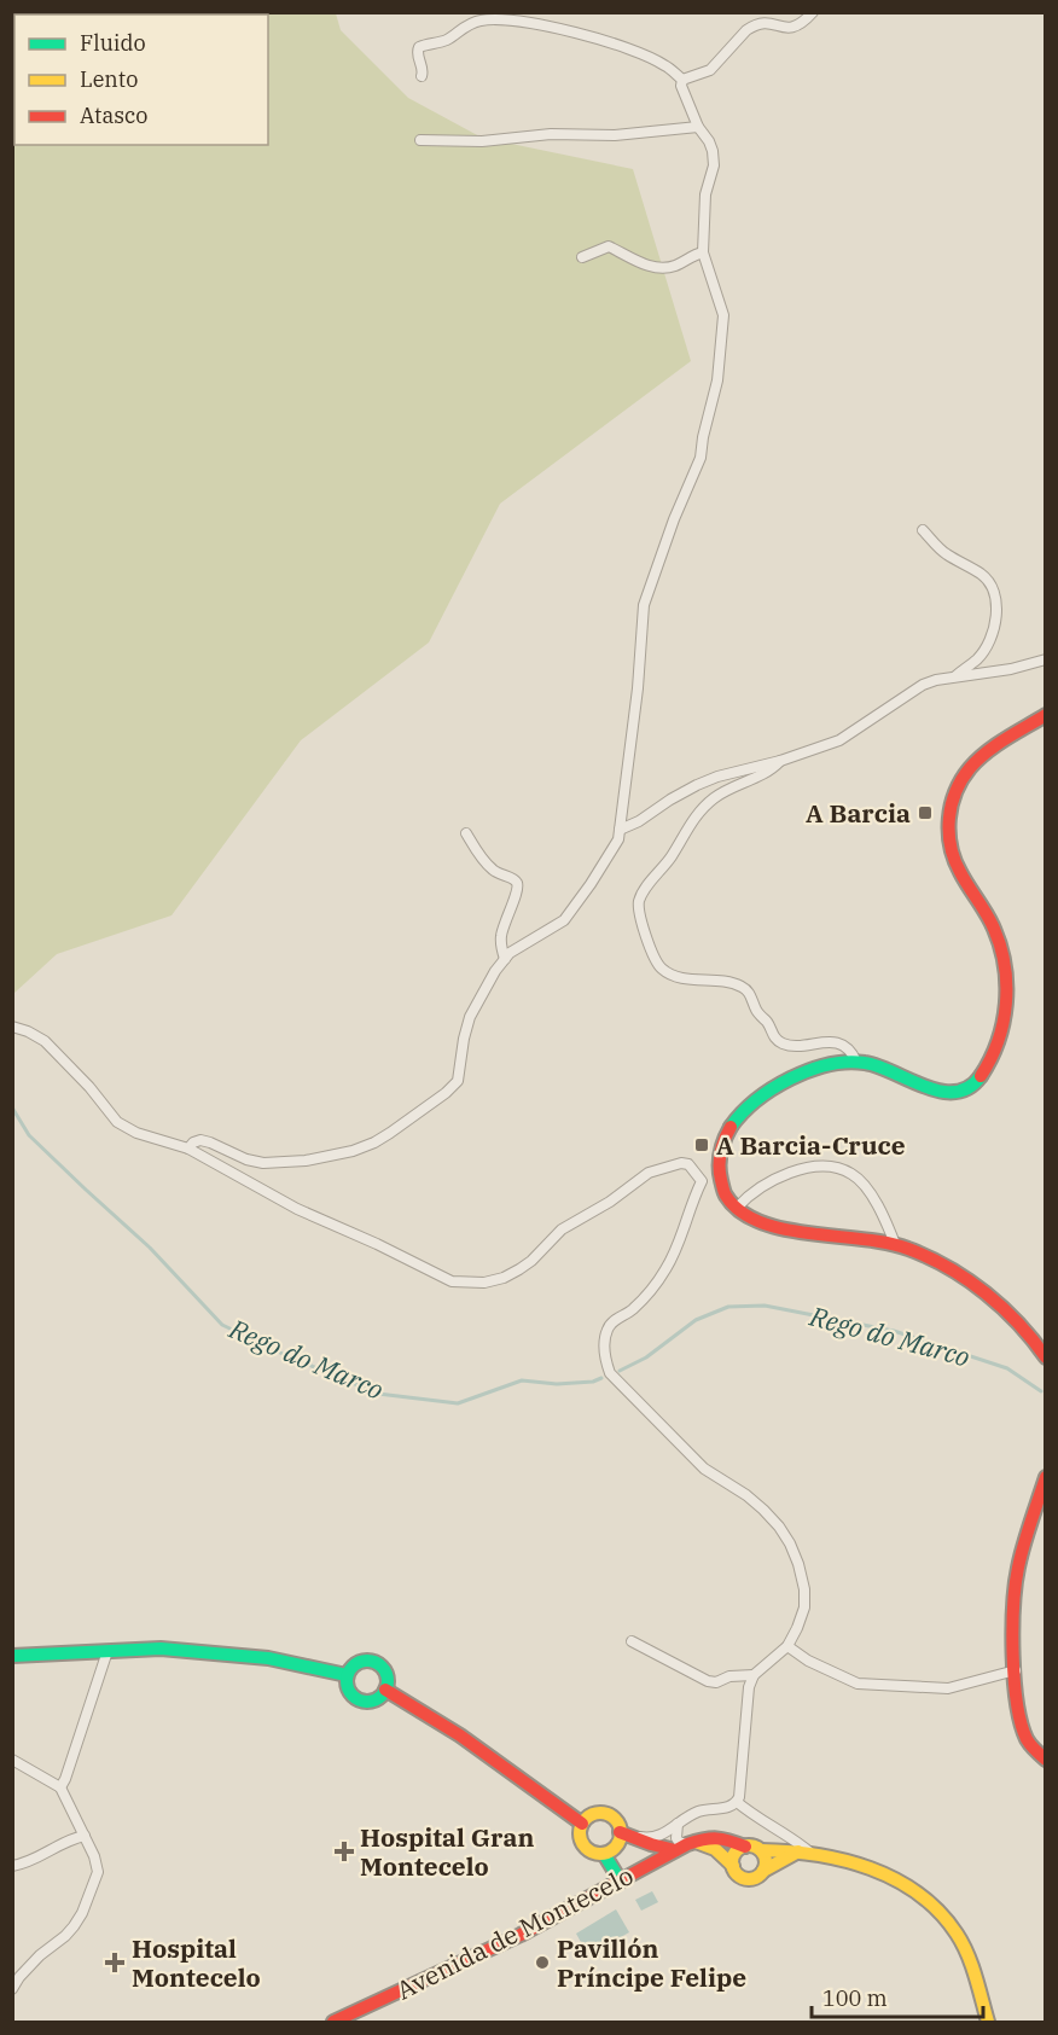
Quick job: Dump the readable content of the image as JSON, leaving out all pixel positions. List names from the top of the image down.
{
  "streets": {
    "street": ["Avenida de Montecelo"]
  },
  "water": ["Rego do Marco"],
  "places": {
    "transit": ["A Barcia", "A Barcia-Cruce"],
    "health": ["Hospital Gran Montecelo", "Hospital Montecelo"],
    "other": ["Pavillón Príncipe Felipe"]
  },
  "legend": ["Fluido", "Lento", "Atasco"],
  "scale_bar": "100 m"
}
